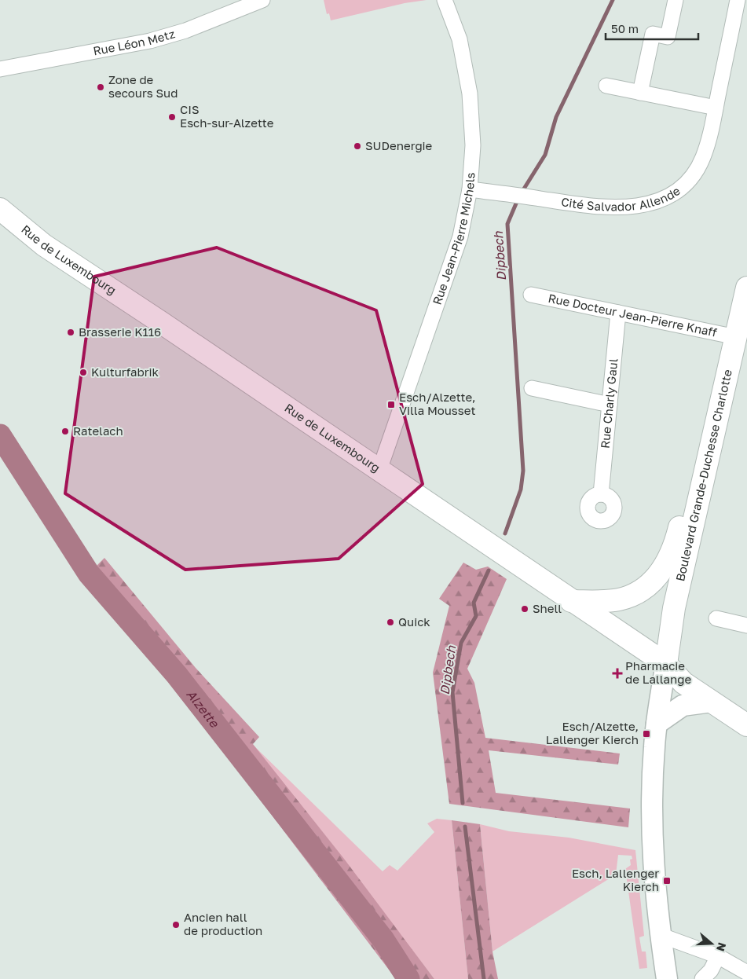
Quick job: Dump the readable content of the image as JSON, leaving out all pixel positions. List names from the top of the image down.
{
  "streets": {
    "main road": ["Rue de Luxembourg", "Boulevard Grande-Duchesse Charlotte"],
    "street": [
      "Rue Léon Metz",
      "Cité Salvador Allende",
      "Rue Jean-Pierre Michels",
      "Rue Docteur Jean-Pierre Knaff",
      "Rue Charly Gaul"
    ]
  },
  "crossings": [
    ["Cité Salvador Allende", "Rue Jean-Pierre Michels"],
    ["Rue Jean-Pierre Michels", "Rue de Luxembourg"],
    ["Rue de Luxembourg", "Boulevard Grande-Duchesse Charlotte"],
    ["Rue Docteur Jean-Pierre Knaff", "Rue Charly Gaul"],
    ["Rue Docteur Jean-Pierre Knaff", "Boulevard Grande-Duchesse Charlotte"]
  ],
  "water": ["Dipbech", "Alzette"],
  "places": {
    "other": [
      "Zone de secours Sud",
      "CIS Esch-sur-Alzette",
      "SUDenergie",
      "Brasserie K116",
      "Kulturfabrik",
      "Ratelach",
      "Shell",
      "Quick",
      "Ancien hall de production"
    ],
    "transit": ["Esch/Alzette, Villa Mousset", "Esch/Alzette, Lallenger Kierch", "Esch, Lallenger Kierch"],
    "health": ["Pharmacie de Lallange"]
  },
  "scale_bar": "50 m",
  "north": "right"
}
